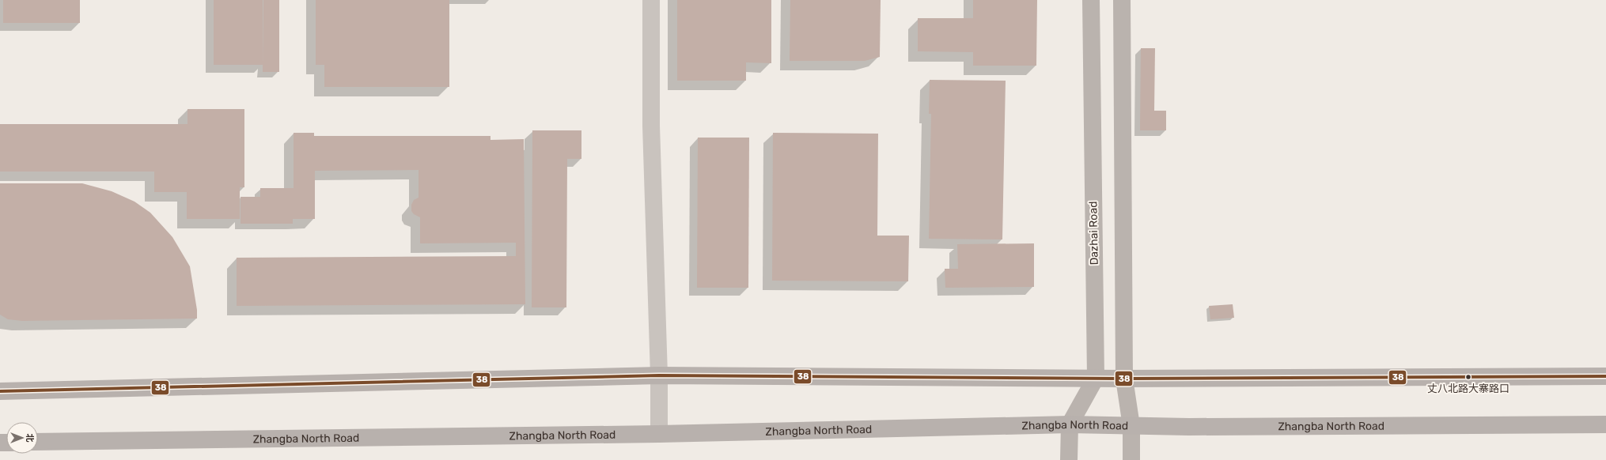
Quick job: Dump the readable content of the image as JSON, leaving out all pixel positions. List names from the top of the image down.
{
  "streets": {
    "main road": ["Dazhai Road", "Zhangba North Road"]
  },
  "crossings": [
    ["Dazhai Road", "Zhangba North Road"]
  ],
  "places": ["丈八北路大寨路口"],
  "lines": ["transit line 38"],
  "north": "right"
}
